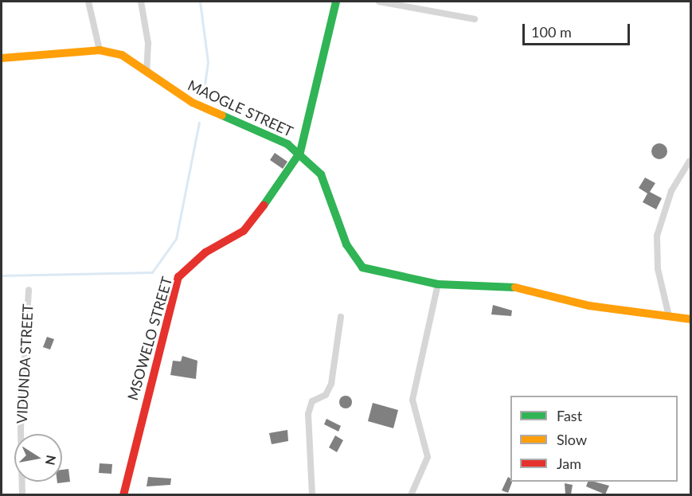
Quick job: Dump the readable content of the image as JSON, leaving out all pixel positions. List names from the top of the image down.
{
  "streets": {
    "street": ["MAOGLE STREET", "MSOWELO STREET", "VIDUNDA STREET"]
  },
  "crossings": [
    ["MAOGLE STREET", "MSOWELO STREET"]
  ],
  "legend": ["Fast", "Slow", "Jam"],
  "scale_bar": "100 m",
  "north": "right"
}
